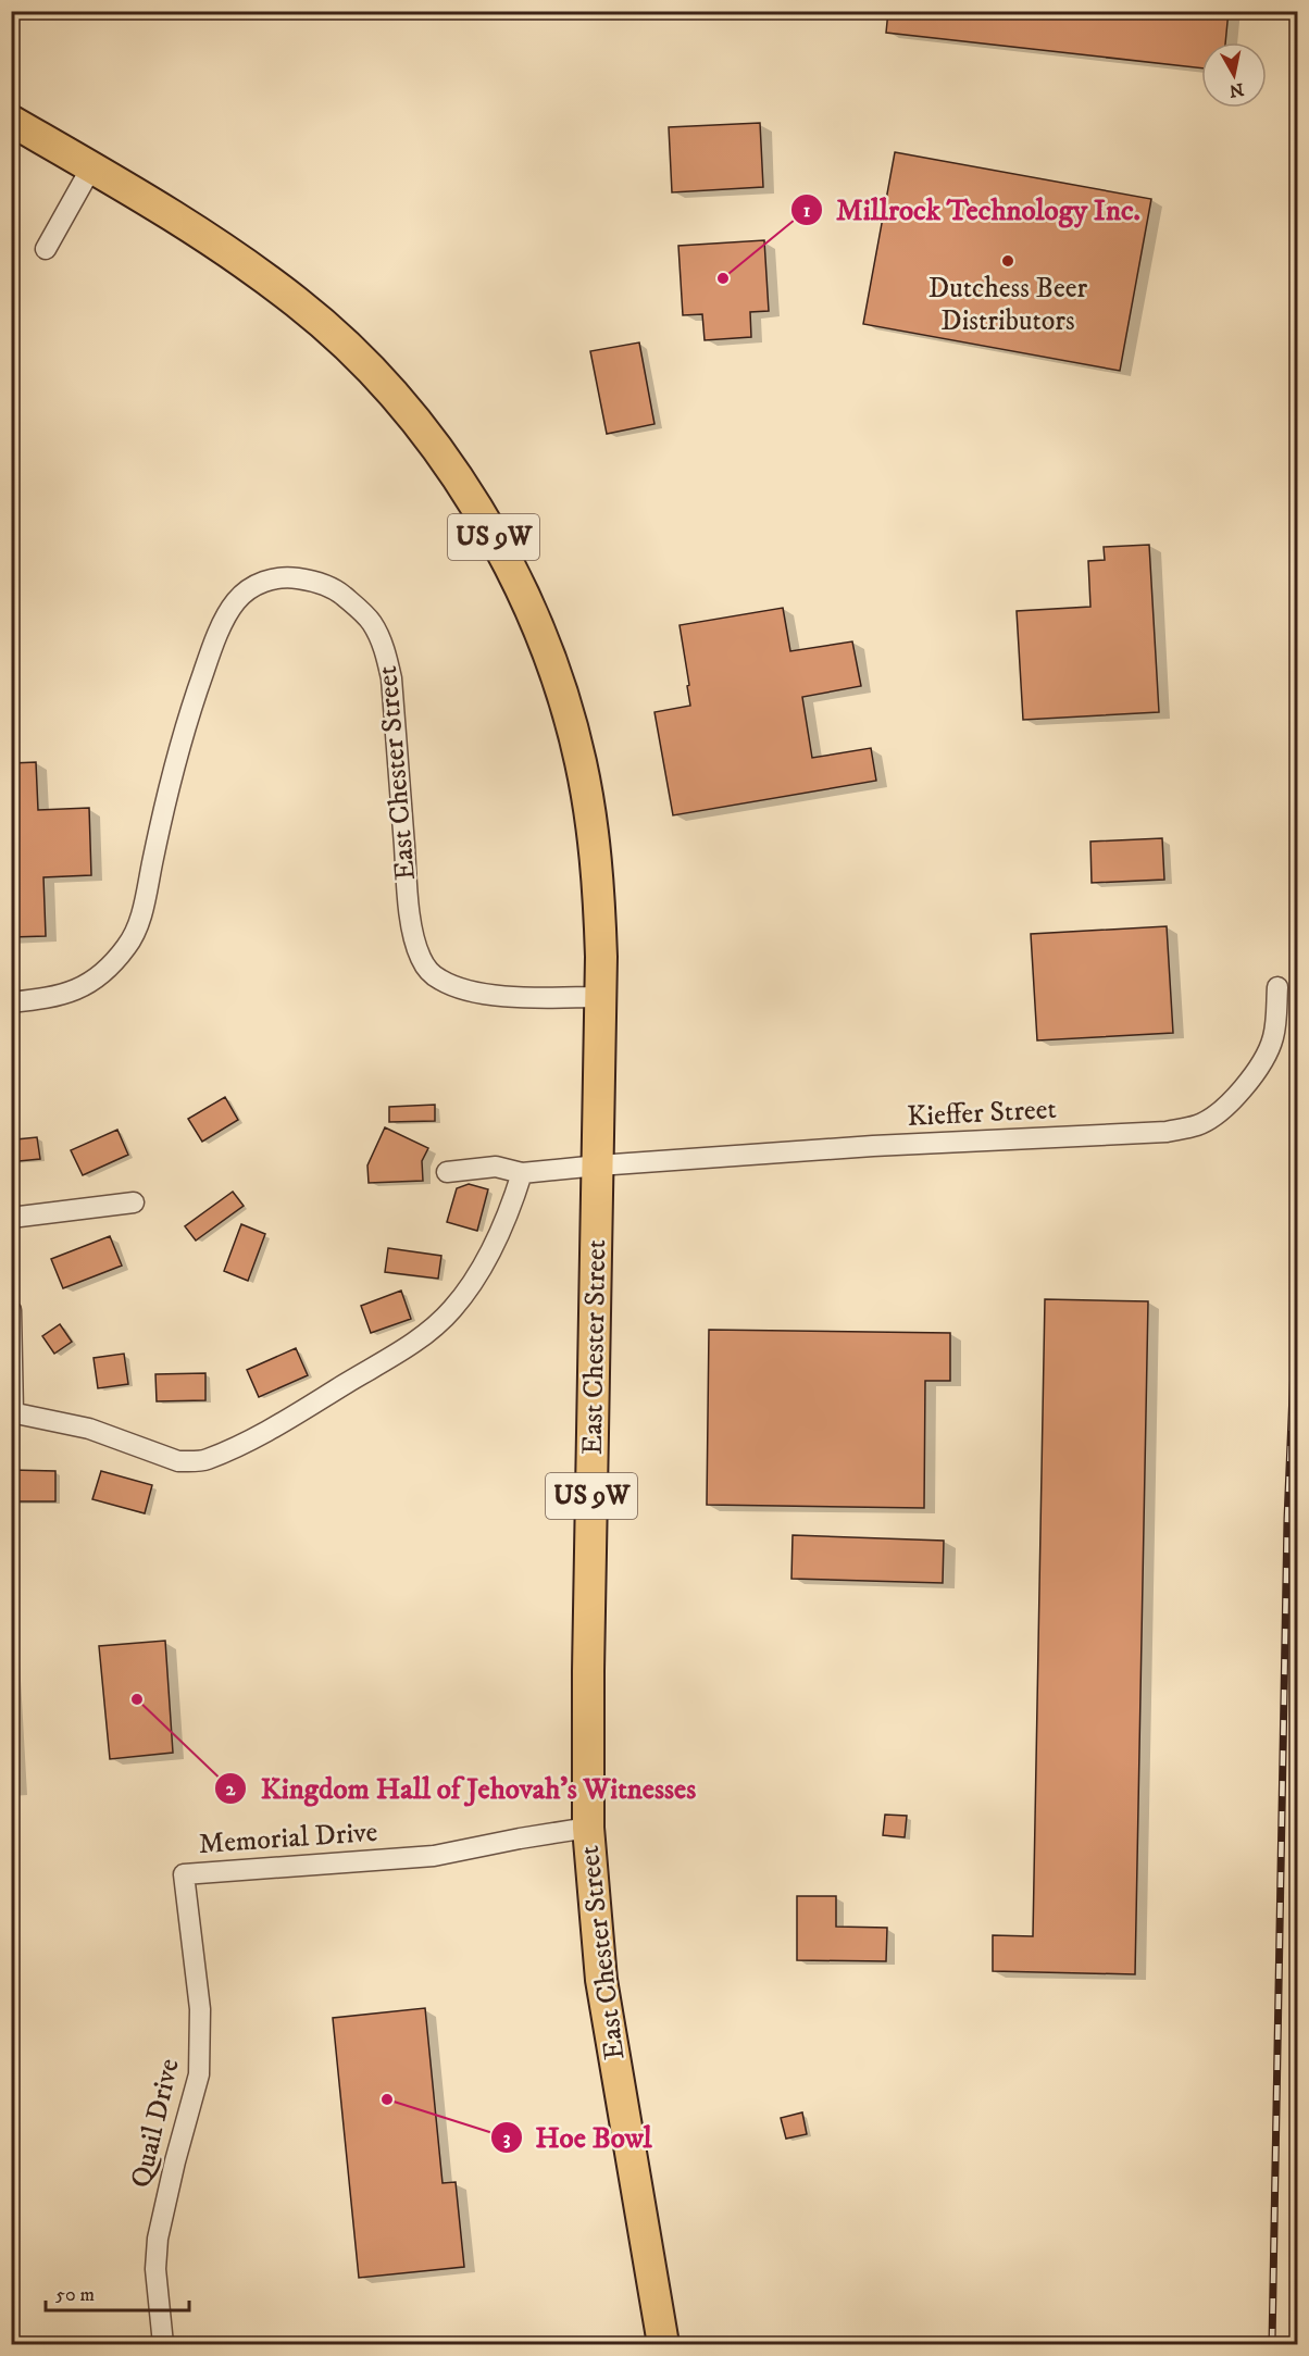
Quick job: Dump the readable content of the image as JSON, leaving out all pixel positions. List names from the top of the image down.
{
  "streets": {
    "main road": ["US 9W", "East Chester Street"],
    "street": ["Kieffer Street", "Memorial Drive", "Quail Drive"]
  },
  "crossings": [
    ["US 9W", "East Chester Street"],
    ["US 9W", "Kieffer Street"],
    ["East Chester Street", "Kieffer Street"],
    ["East Chester Street", "Memorial Drive"],
    ["Memorial Drive", "Quail Drive"]
  ],
  "places": [
    "Dutchess Beer Distributors",
    "Millrock Technology Inc.",
    "Kingdom Hall of Jehovah's Witnesses",
    "Hoe Bowl"
  ],
  "scale_bar": "50 m",
  "north": "bottom"
}
